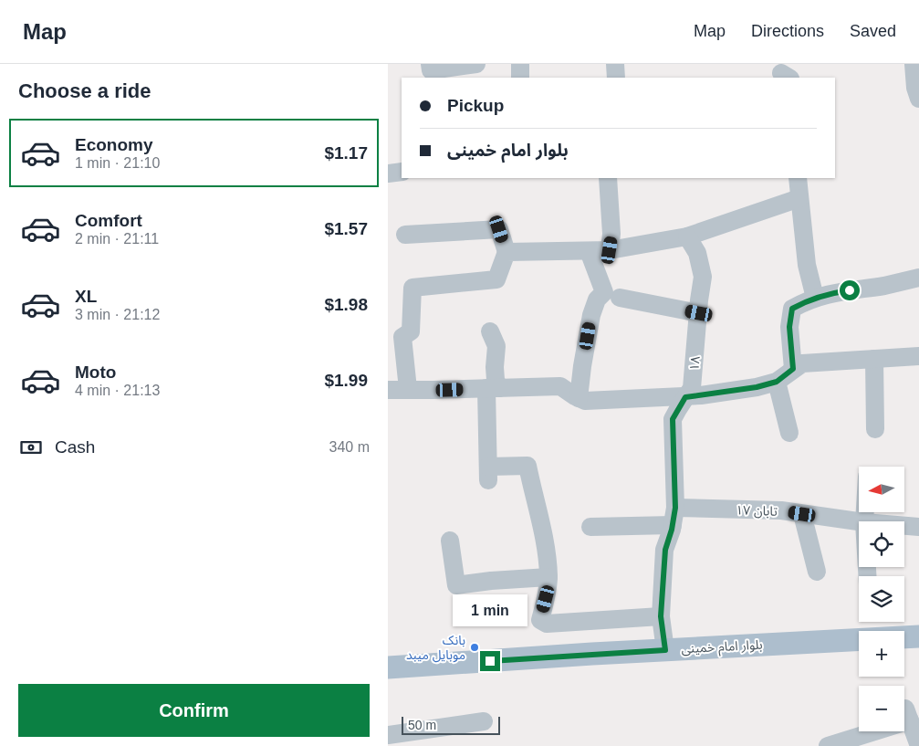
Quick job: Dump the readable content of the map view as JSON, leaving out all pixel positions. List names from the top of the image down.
{
  "streets": {
    "main road": ["بلوار امام خمینی"],
    "street": ["۱۸", "تابان ۱۷"]
  },
  "crossings": [
    ["۱۸", "تابان ۱۷"],
    ["۱۸", "بلوار امام خمینی"]
  ],
  "places": ["بانک موبایل میبد"],
  "scale_bar": "50 m",
  "north": "left",
  "page": {
    "header": "Map",
    "nav": ["Map", "Directions", "Saved"],
    "heading": "Choose a ride",
    "banner": ["Pickup", "بلوار امام خمینی"],
    "list": [
      {
        "name": "Economy",
        "note": "1 min · 21:10",
        "value": "$1.17"
      },
      {
        "name": "Comfort",
        "note": "2 min · 21:11",
        "value": "$1.57"
      },
      {
        "name": "XL",
        "note": "3 min · 21:12",
        "value": "$1.98"
      },
      {
        "name": "Moto",
        "note": "4 min · 21:13",
        "value": "$1.99"
      }
    ],
    "pay": ["Cash", "340 m"],
    "map_buttons": ["+", "−"],
    "bubble": "1 min",
    "buttons": "Confirm",
    "scale": "50 m"
  }
}
